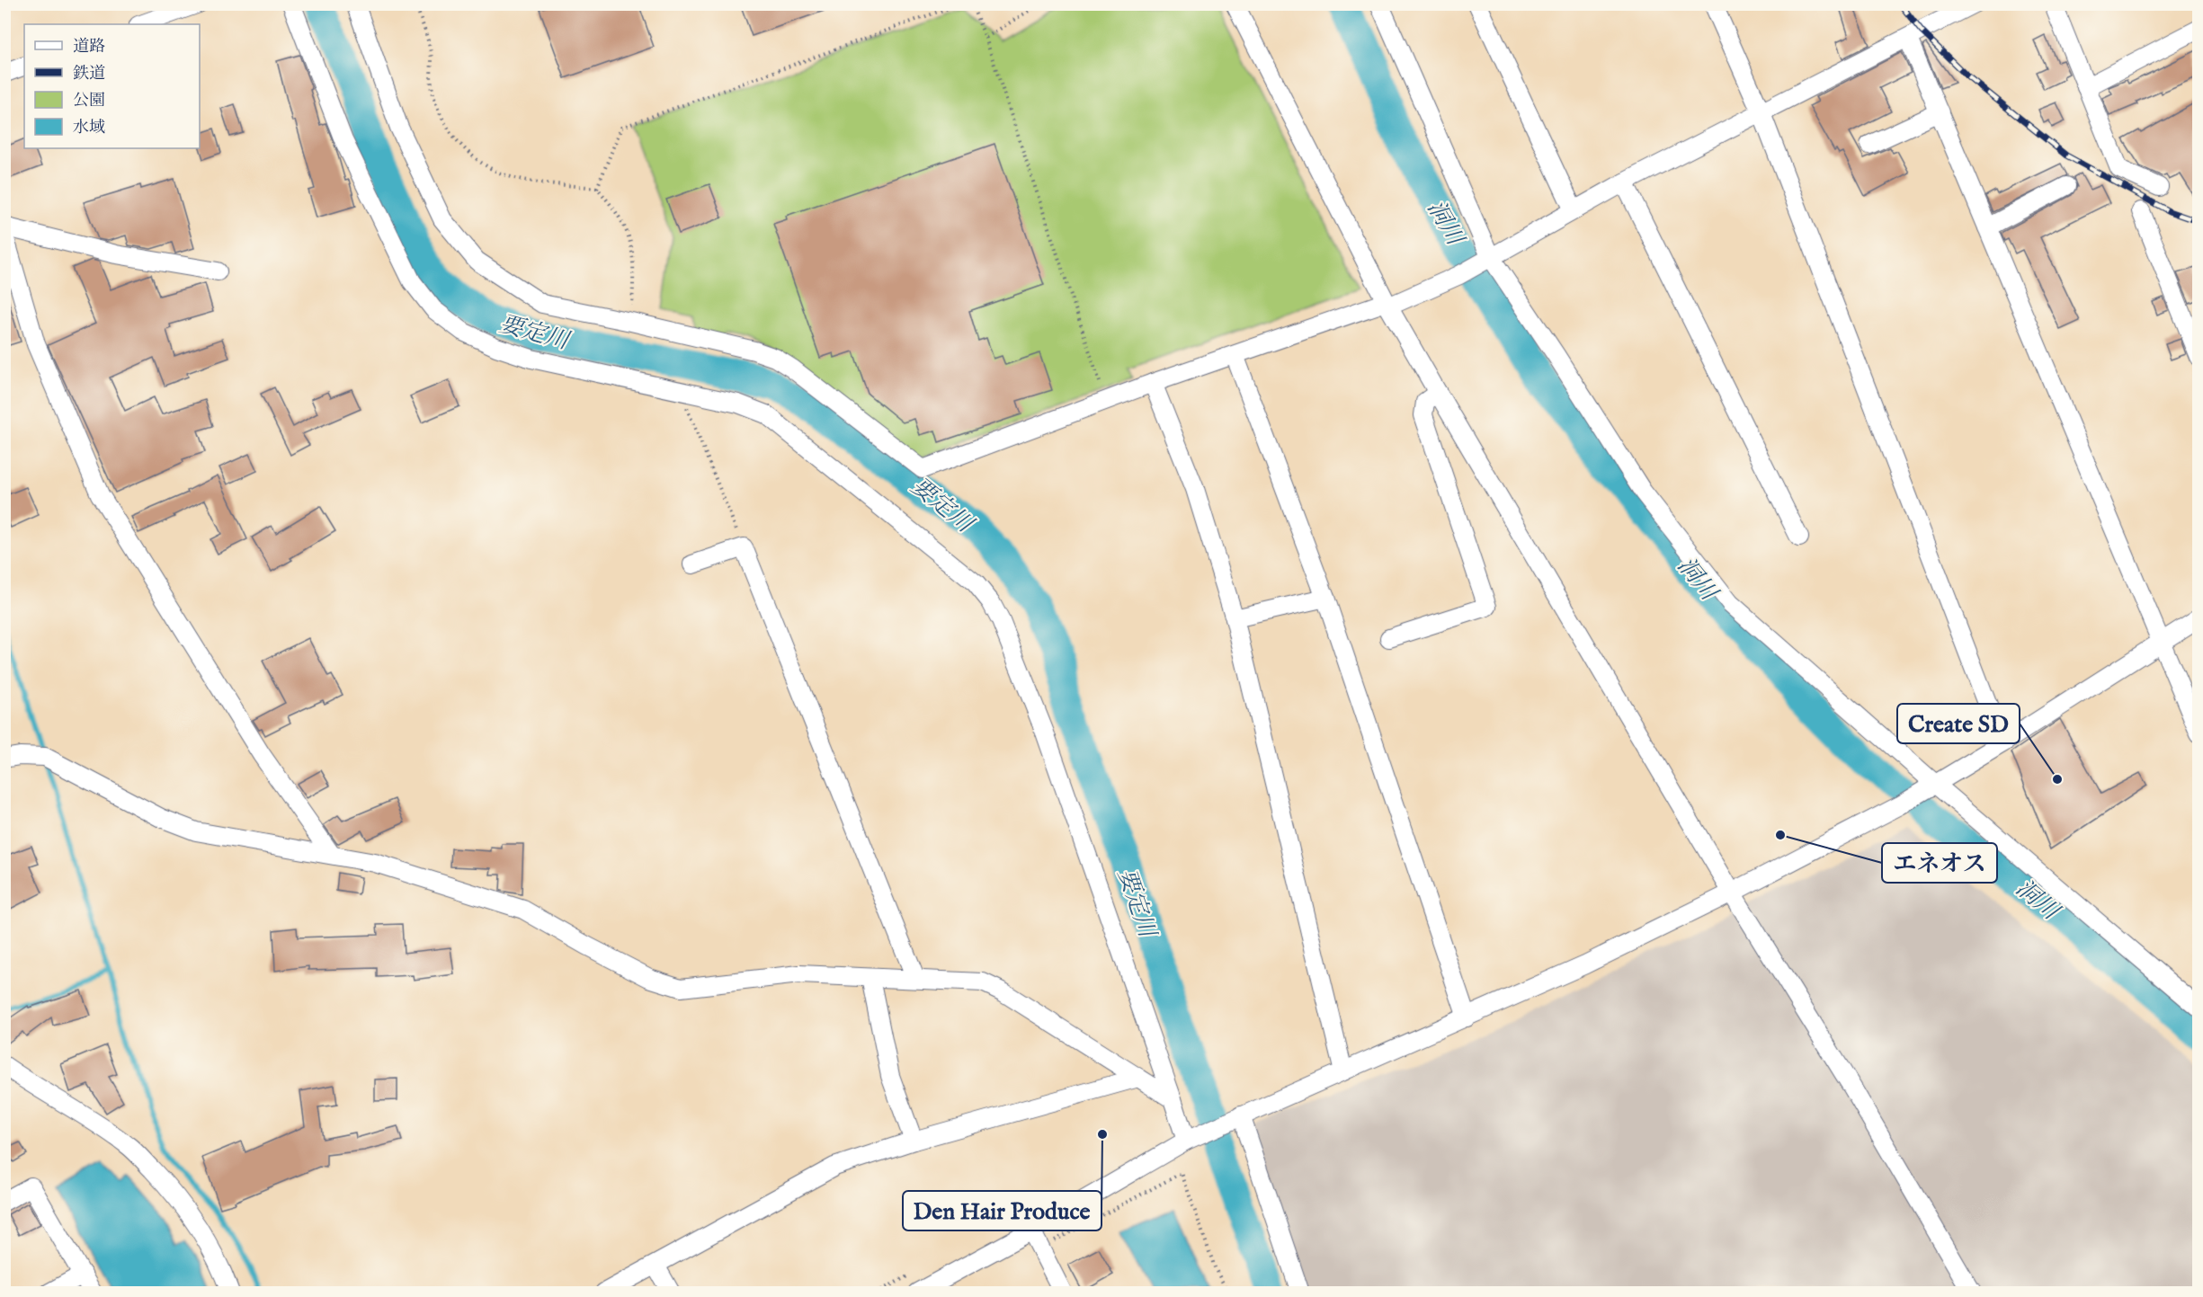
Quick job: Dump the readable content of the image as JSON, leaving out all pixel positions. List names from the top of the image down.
{
  "water": ["洞川", "要定川"],
  "places": ["Create SD", "エネオス", "Den Hair Produce"],
  "legend": [
    "道路",
    "鉄道",
    "公園",
    "水域"
  ]
}
